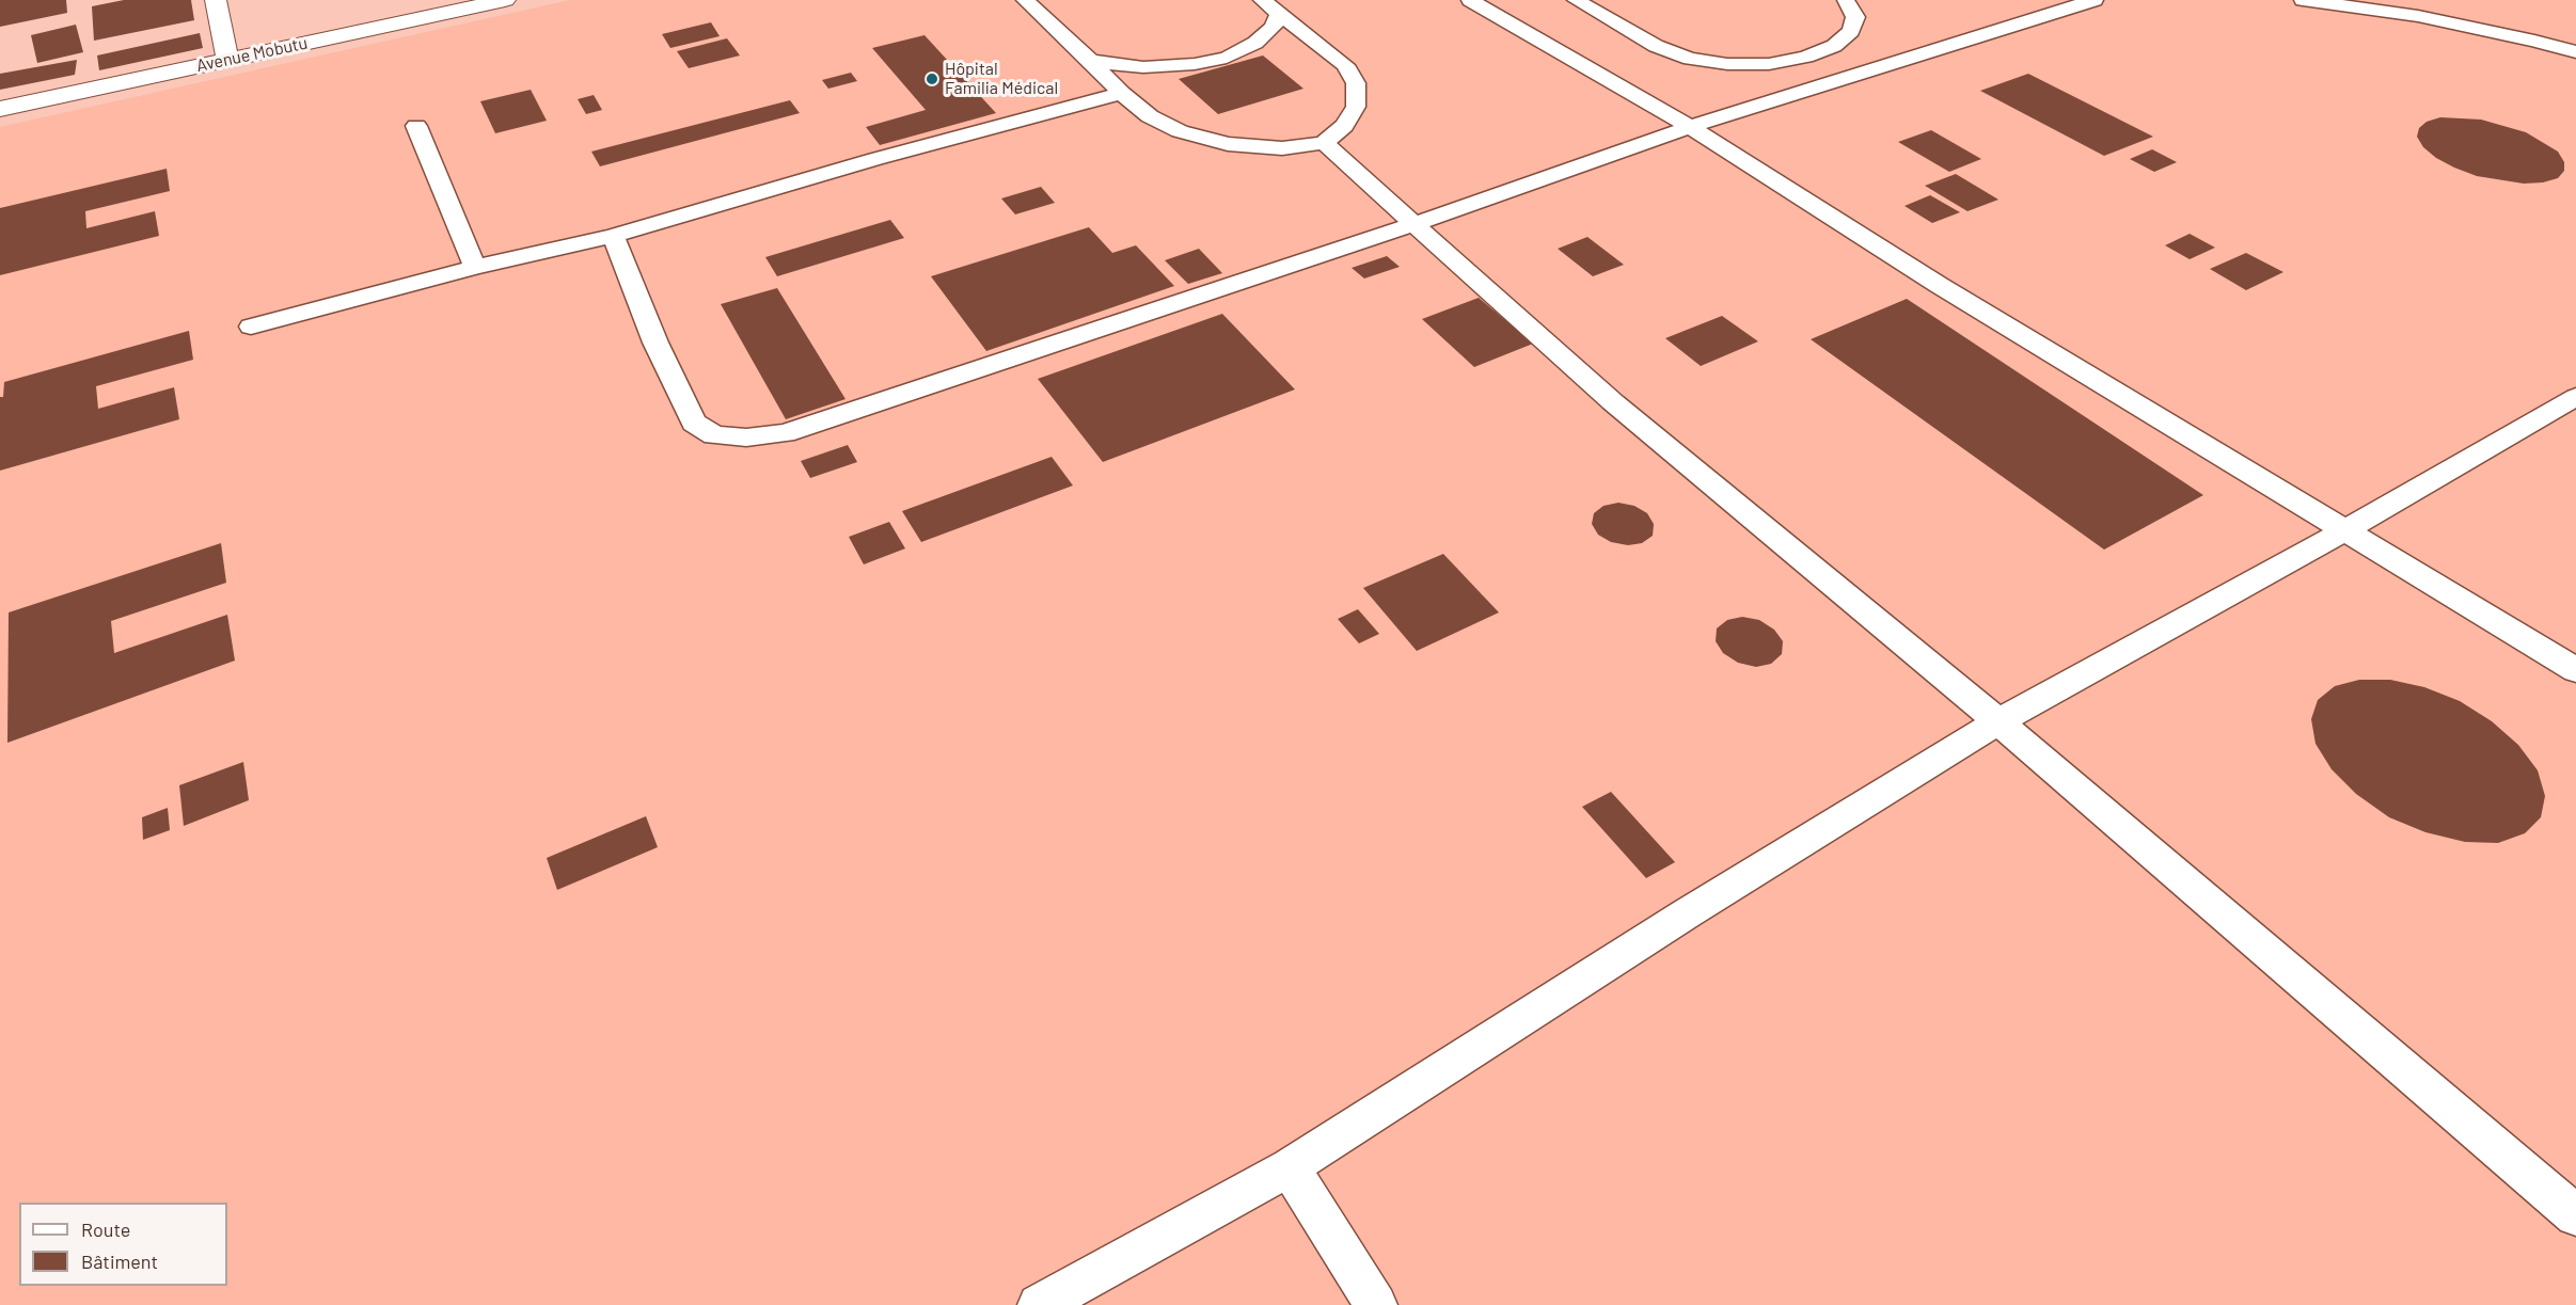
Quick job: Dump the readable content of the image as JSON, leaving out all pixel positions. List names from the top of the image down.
{
  "streets": {
    "street": ["Avenue Mobutu"]
  },
  "places": ["Hôpital Familia Médical"],
  "legend": ["Route", "Bâtiment"]
}
